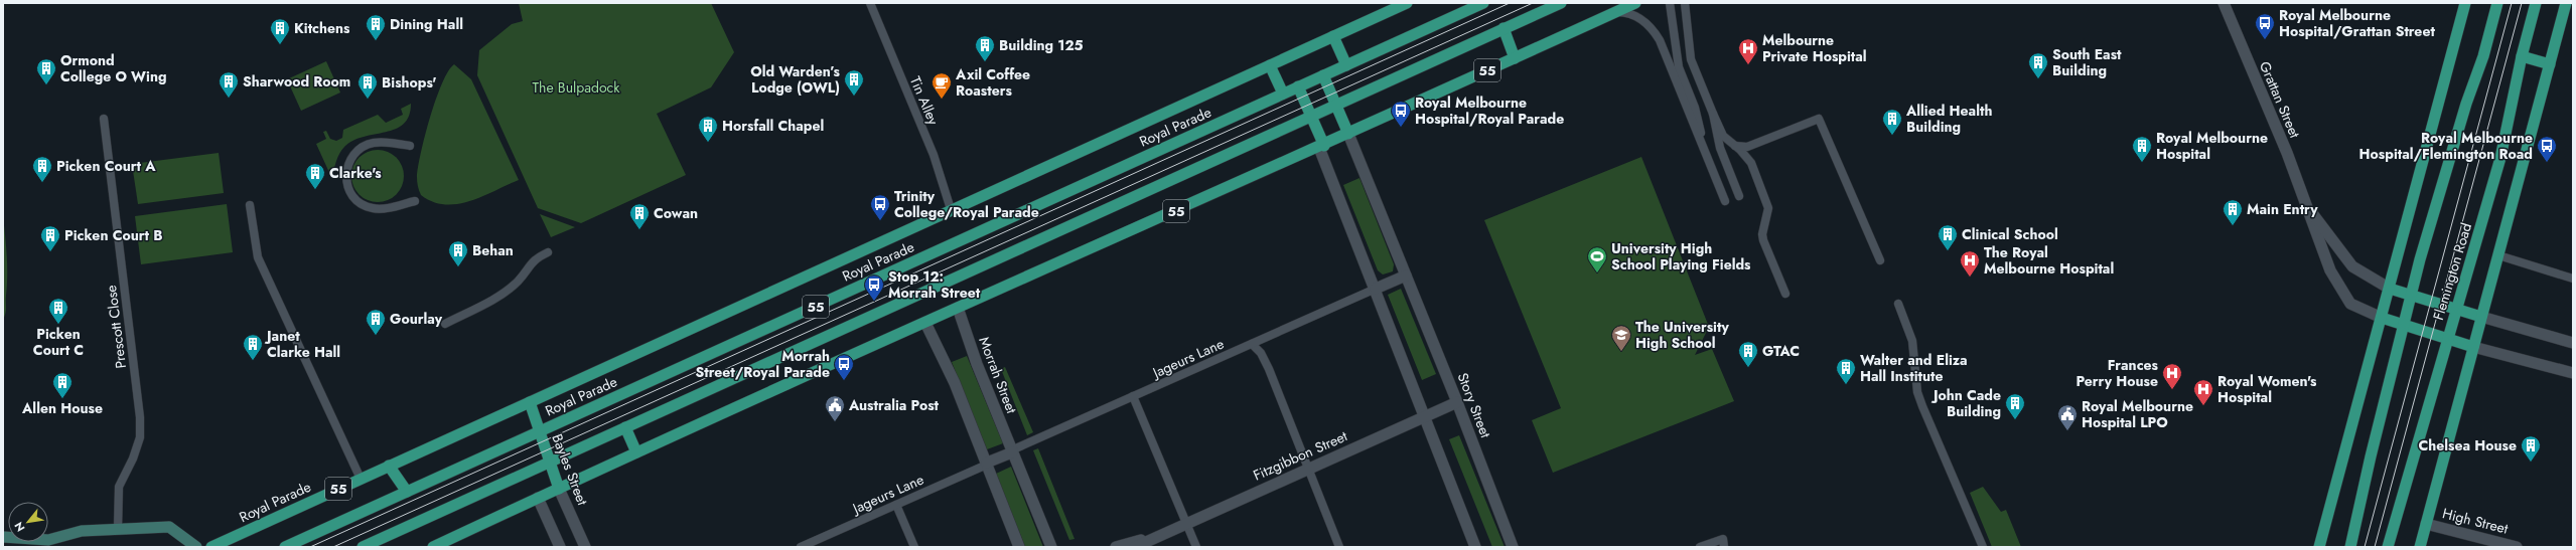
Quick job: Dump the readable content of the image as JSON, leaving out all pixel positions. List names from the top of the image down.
{
  "streets": {
    "main road": [
      "55",
      "Grattan Street",
      "Royal Parade",
      "Flemington Road",
      "Bayles Street"
    ],
    "street": [
      "Morrah Street",
      "Story Street",
      "Fitzgibbon Street",
      "High Street"
    ],
    "lane": ["Tin Alley", "Prescott Close", "Jageurs Lane"]
  },
  "crossings": [
    ["55", "Morrah Street"],
    ["55", "Story Street"],
    ["55", "Bayles Street"],
    ["Grattan Street", "Flemington Road"],
    ["Tin Alley", "Royal Parade"],
    ["Royal Parade", "Bayles Street"],
    ["Jageurs Lane", "Morrah Street"],
    ["Story Street", "Fitzgibbon Street"]
  ],
  "parks": ["The Bulpadock"],
  "places": {
    "bus stop": [
      "Royal Melbourne Hospital/Grattan Street",
      "Royal Melbourne Hospital/Royal Parade",
      "Royal Melbourne Hospital/Flemington Road",
      "Trinity College/Royal Parade",
      "Stop 12: Morrah Street",
      "Morrah Street/Royal Parade"
    ],
    "building": [
      "Dining Hall",
      "Kitchens",
      "Building 125",
      "South East Building",
      "Ormond College O Wing",
      "Old Warden’s Lodge (OWL)",
      "Sharwood Room",
      "Bishops'",
      "Allied Health Building",
      "Horsfall Chapel",
      "Royal Melbourne Hospital",
      "Picken Court A",
      "Clarke's",
      "Main Entry",
      "Cowan",
      "Clinical School",
      "Picken Court B",
      "Behan",
      "Picken Court C",
      "Gourlay",
      "Janet Clarke Hall",
      "GTAC",
      "Walter and Eliza Hall Institute",
      "Allen House",
      "John Cade Building",
      "Chelsea House"
    ],
    "hospital": [
      "Melbourne Private Hospital",
      "The Royal Melbourne Hospital",
      "Frances Perry House",
      "Royal Women's Hospital"
    ],
    "cafe": ["Axil Coffee Roasters"],
    "sports": ["University High School Playing Fields"],
    "school or university": ["The University High School"],
    "public building": ["Australia Post", "Royal Melbourne Hospital LPO"]
  },
  "north": "bottom left"
}
